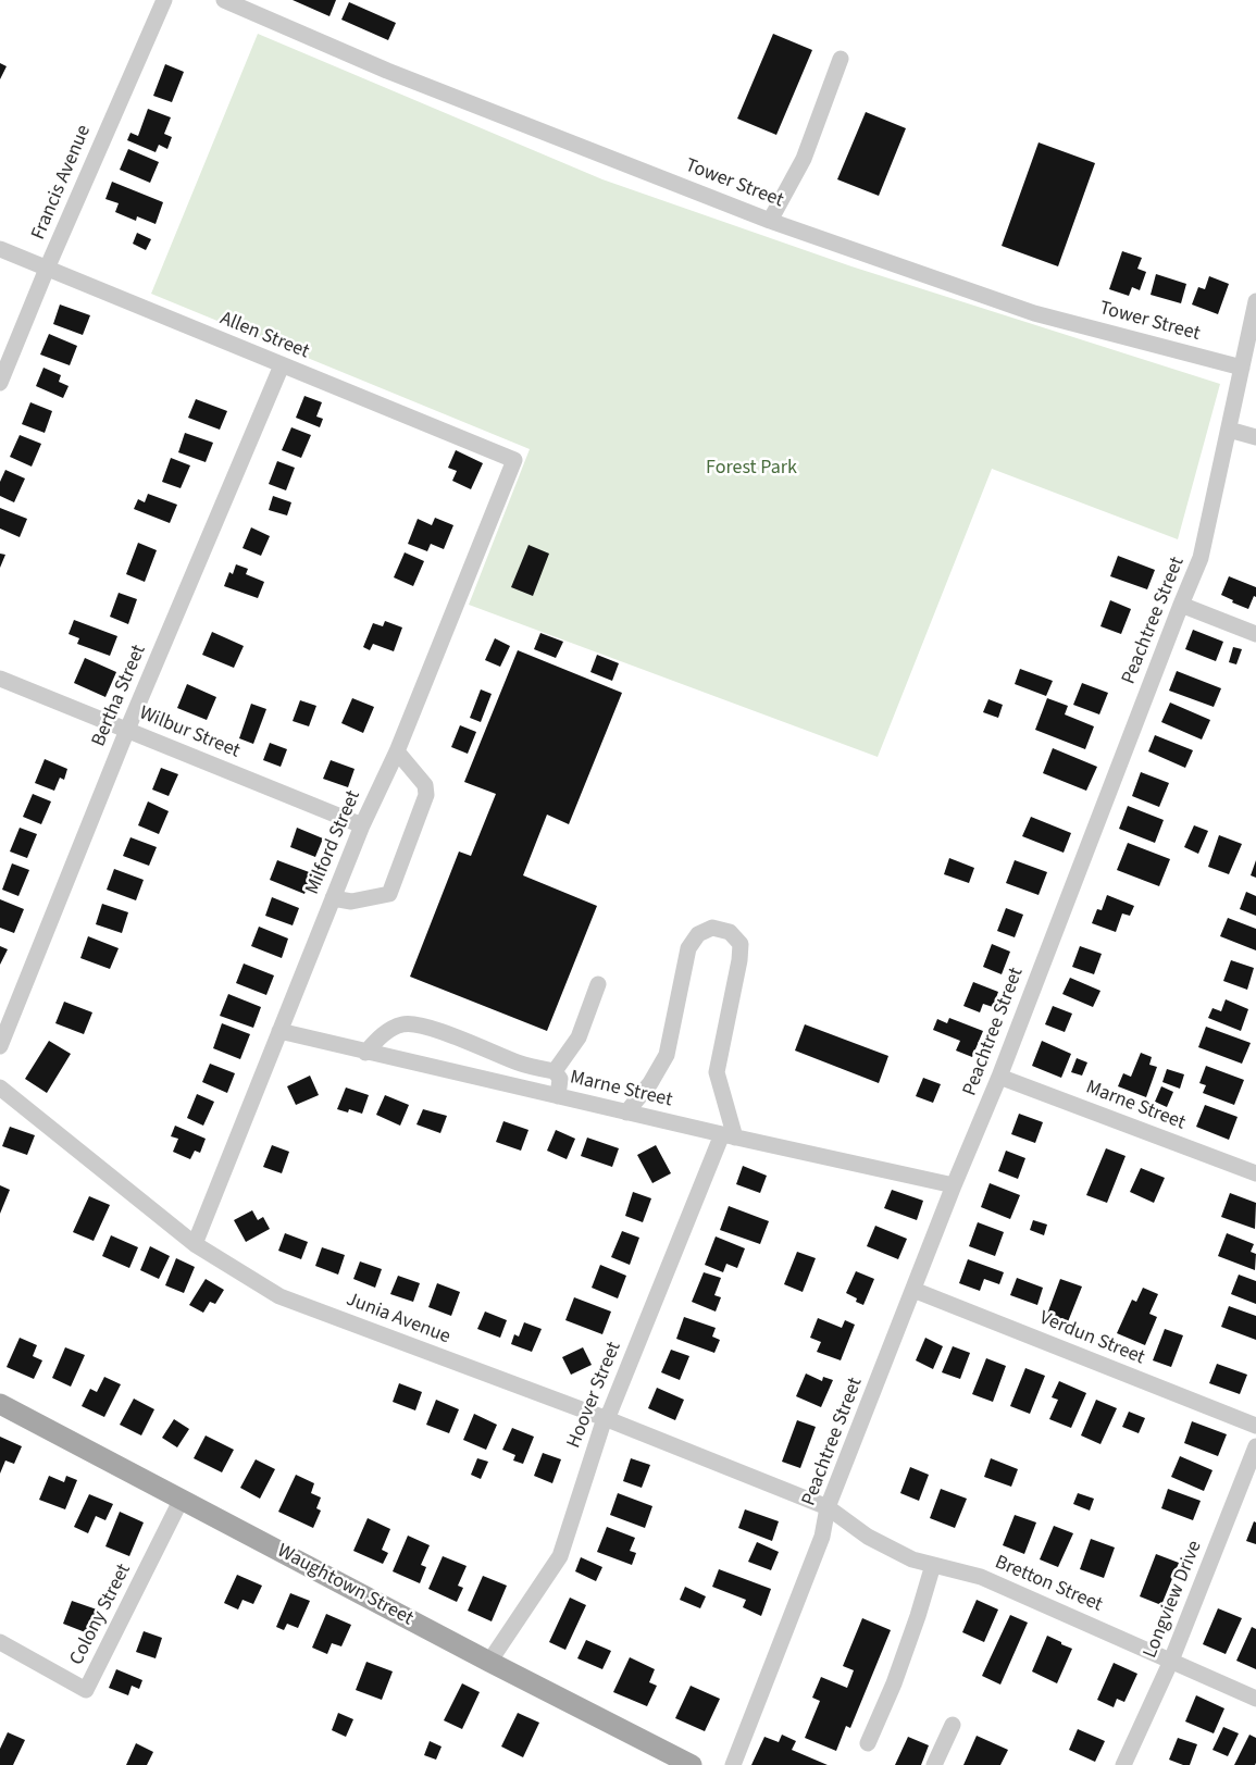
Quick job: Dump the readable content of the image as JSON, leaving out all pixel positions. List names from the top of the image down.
{
  "streets": {
    "main road": ["Waughtown Street"],
    "street": [
      "Francis Avenue",
      "Tower Street",
      "Allen Street",
      "Peachtree Street",
      "Bertha Street",
      "Wilbur Street",
      "Milford Street",
      "Marne Street",
      "Junia Avenue",
      "Verdun Street",
      "Hoover Street",
      "Bretton Street",
      "Longview Drive",
      "Colony Street"
    ]
  },
  "crossings": [
    ["Francis Avenue", "Allen Street"],
    ["Tower Street", "Peachtree Street"],
    ["Allen Street", "Bertha Street"],
    ["Allen Street", "Milford Street"],
    ["Peachtree Street", "Marne Street"],
    ["Peachtree Street", "Junia Avenue"],
    ["Peachtree Street", "Verdun Street"],
    ["Peachtree Street", "Bretton Street"],
    ["Bertha Street", "Wilbur Street"],
    ["Wilbur Street", "Milford Street"],
    ["Milford Street", "Marne Street"],
    ["Milford Street", "Junia Avenue"],
    ["Marne Street", "Hoover Street"],
    ["Junia Avenue", "Hoover Street"],
    ["Junia Avenue", "Bretton Street"],
    ["Hoover Street", "Waughtown Street"],
    ["Bretton Street", "Longview Drive"],
    ["Waughtown Street", "Colony Street"]
  ],
  "parks": ["Forest Park"]
}
